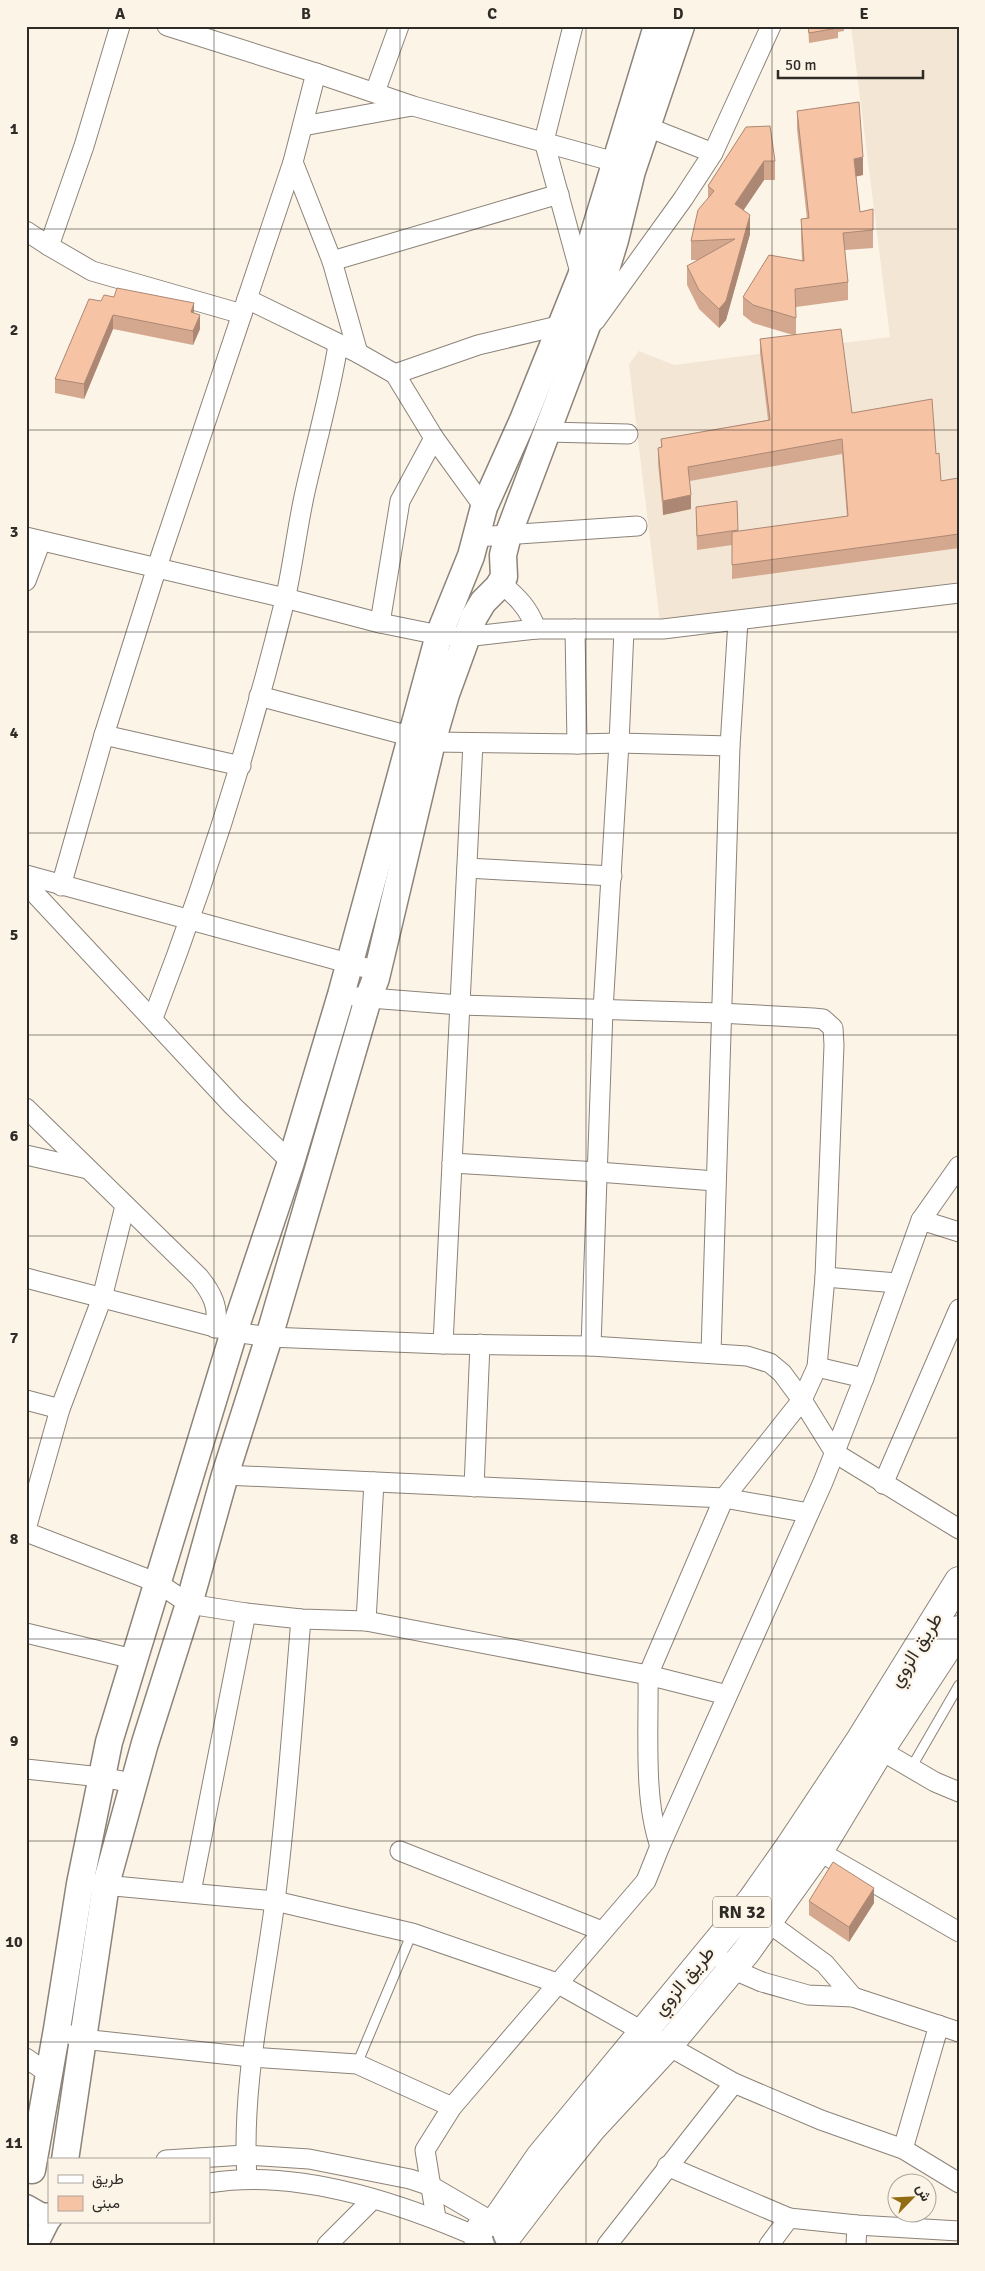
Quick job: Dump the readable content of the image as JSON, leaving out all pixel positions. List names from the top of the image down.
{
  "streets": {
    "main road": ["طريق الزوي", "RN 32"]
  },
  "legend": ["طريق", "مبنى"],
  "scale_bar": "50 m",
  "north": "top right",
  "grid": {
    "columns": [
      "A",
      "B",
      "C",
      "D",
      "E"
    ],
    "rows": [
      "1",
      "2",
      "3",
      "4",
      "5",
      "6",
      "7",
      "8",
      "9",
      "10",
      "11"
    ]
  }
}
